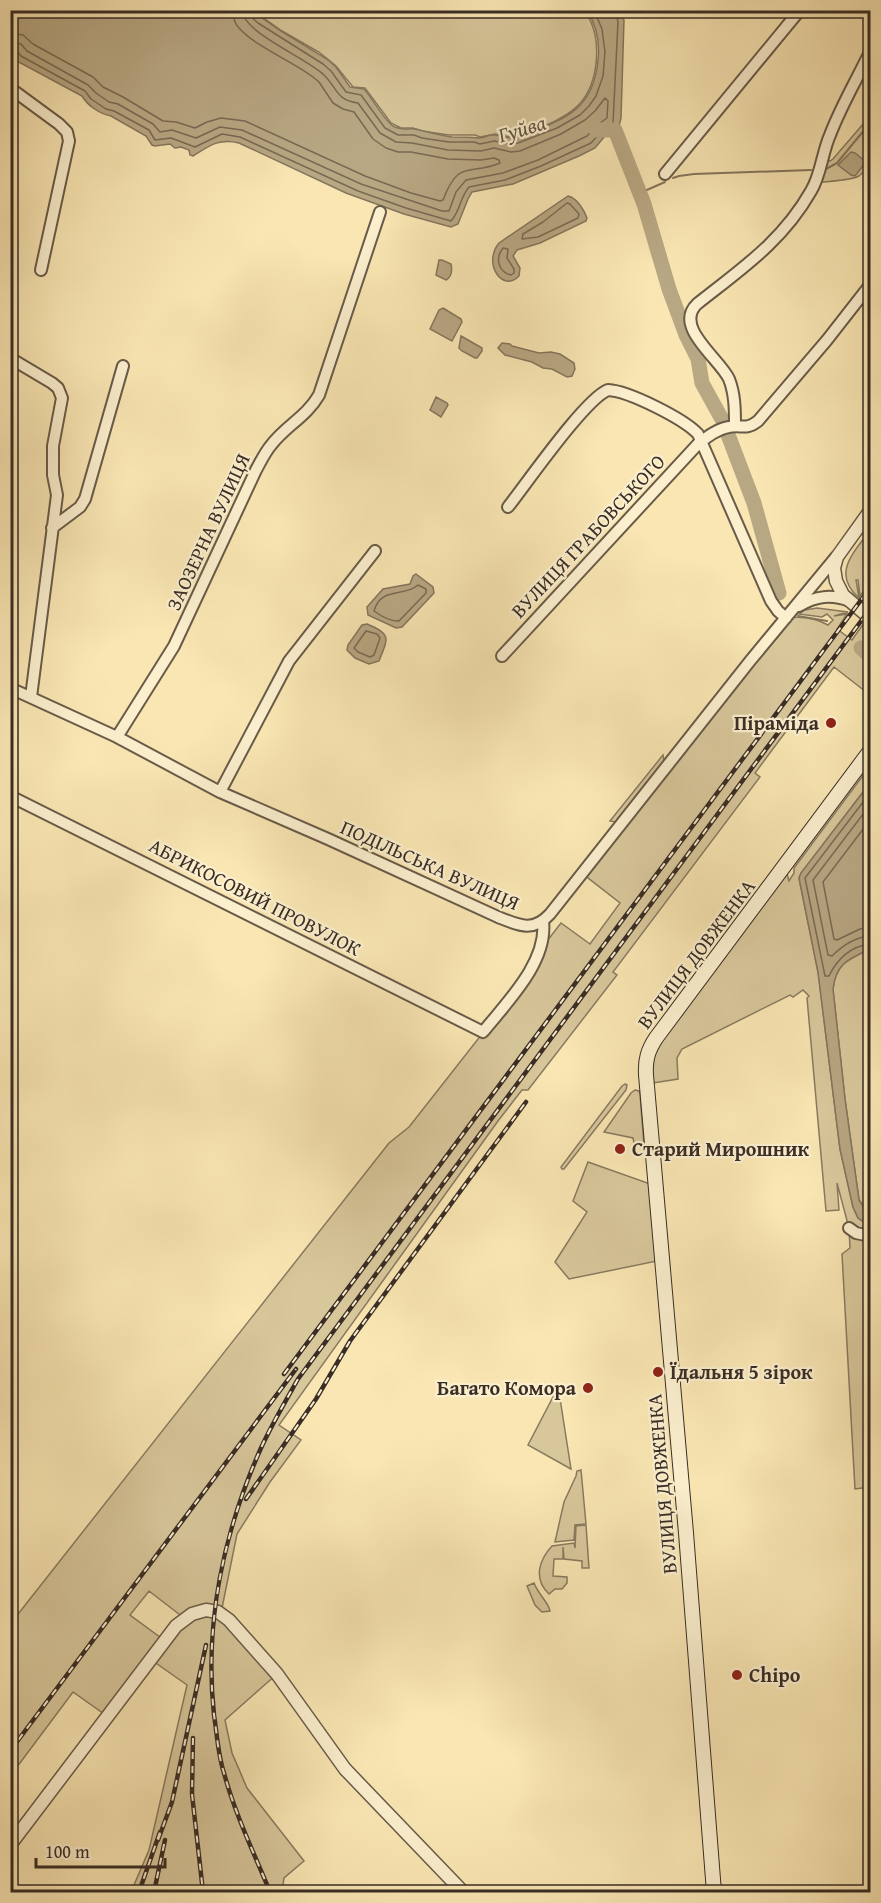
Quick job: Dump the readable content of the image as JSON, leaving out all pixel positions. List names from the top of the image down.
{
  "streets": {
    "main road": ["ВУЛИЦЯ ДОВЖЕНКА"],
    "street": [
      "ЗАОЗЕРНА ВУЛИЦЯ",
      "ВУЛИЦЯ ГРАБОВСЬКОГО",
      "ПОДІЛЬСЬКА ВУЛИЦЯ",
      "АБРИКОСОВИЙ ПРОВУЛОК"
    ]
  },
  "crossings": [
    ["ЗАОЗЕРНА ВУЛИЦЯ", "ПОДІЛЬСЬКА ВУЛИЦЯ"],
    ["ПОДІЛЬСЬКА ВУЛИЦЯ", "АБРИКОСОВИЙ ПРОВУЛОК"]
  ],
  "water": ["Гуйва"],
  "places": [
    "Піраміда",
    "Старий Мирошник",
    "Їдальня 5 зірок",
    "Багато Комора",
    "Chipo"
  ],
  "scale_bar": "100 m"
}
